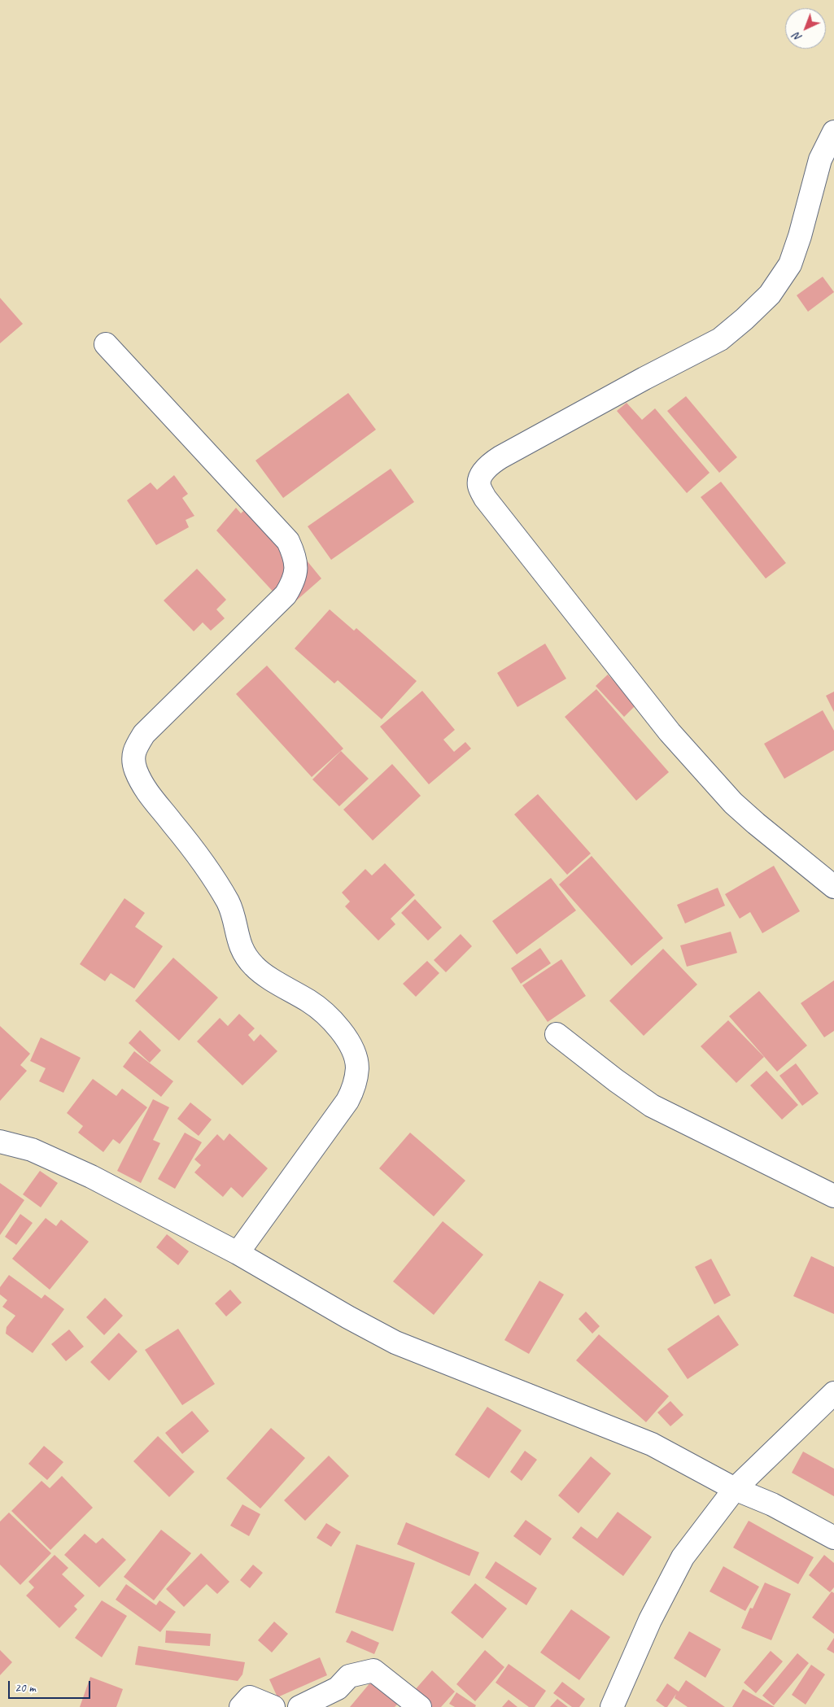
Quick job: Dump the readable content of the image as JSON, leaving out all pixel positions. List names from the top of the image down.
{
  "scale_bar": "20 m",
  "north": "bottom left"
}
